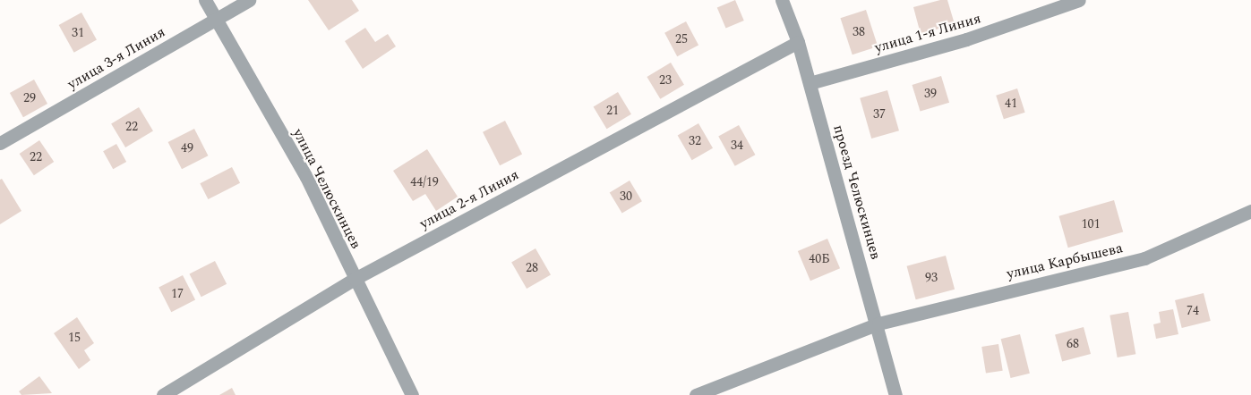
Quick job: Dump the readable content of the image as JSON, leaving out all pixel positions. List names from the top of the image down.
{
  "streets": {
    "street": [
      "улица 1-я Линия",
      "улица 3-я Линия",
      "улица Челюскинцев",
      "проезд Челюскинцев",
      "улица 2-я Линия",
      "улица Карбышева"
    ]
  },
  "crossings": [
    ["улица 1-я Линия", "проезд Челюскинцев"],
    ["улица 3-я Линия", "улица Челюскинцев"],
    ["улица Челюскинцев", "улица 2-я Линия"],
    ["проезд Челюскинцев", "улица 2-я Линия"],
    ["проезд Челюскинцев", "улица Карбышева"]
  ],
  "house_numbers": [
    "38",
    "31",
    "25",
    "23",
    "39",
    "29",
    "41",
    "21",
    "37",
    "22",
    "32",
    "34",
    "49",
    "22",
    "44/19",
    "30",
    "101",
    "40Б",
    "28",
    "93",
    "17",
    "74",
    "15",
    "68"
  ]
}
